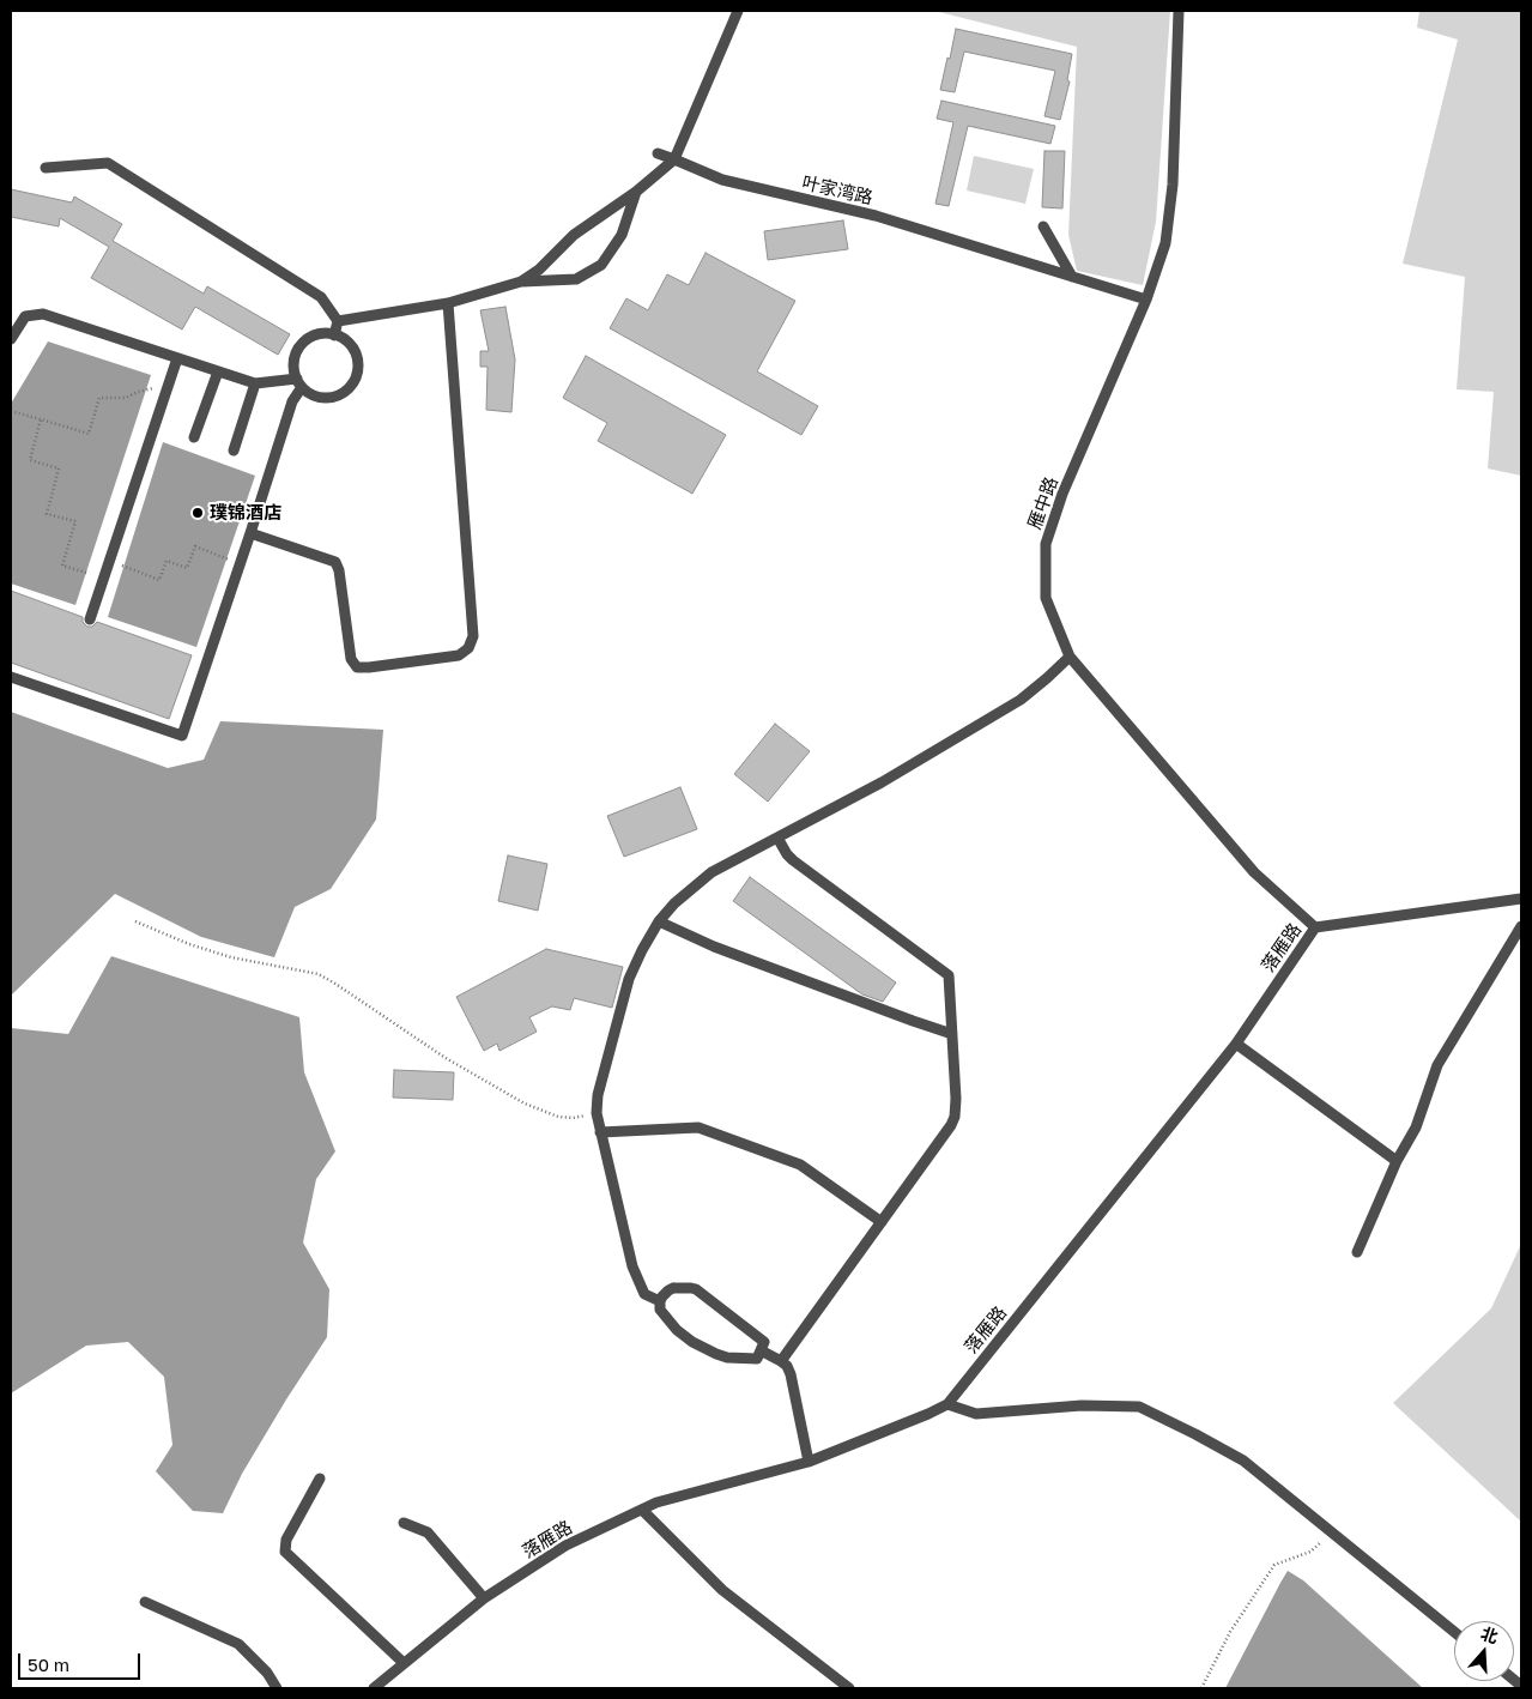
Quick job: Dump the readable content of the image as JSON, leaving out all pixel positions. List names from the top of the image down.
{
  "streets": {
    "street": ["叶家湾路", "雁中路", "落雁路"]
  },
  "crossings": [
    ["叶家湾路", "雁中路"],
    ["雁中路", "落雁路"]
  ],
  "places": ["璞锦酒店"],
  "scale_bar": "50 m",
  "north": "top"
}
